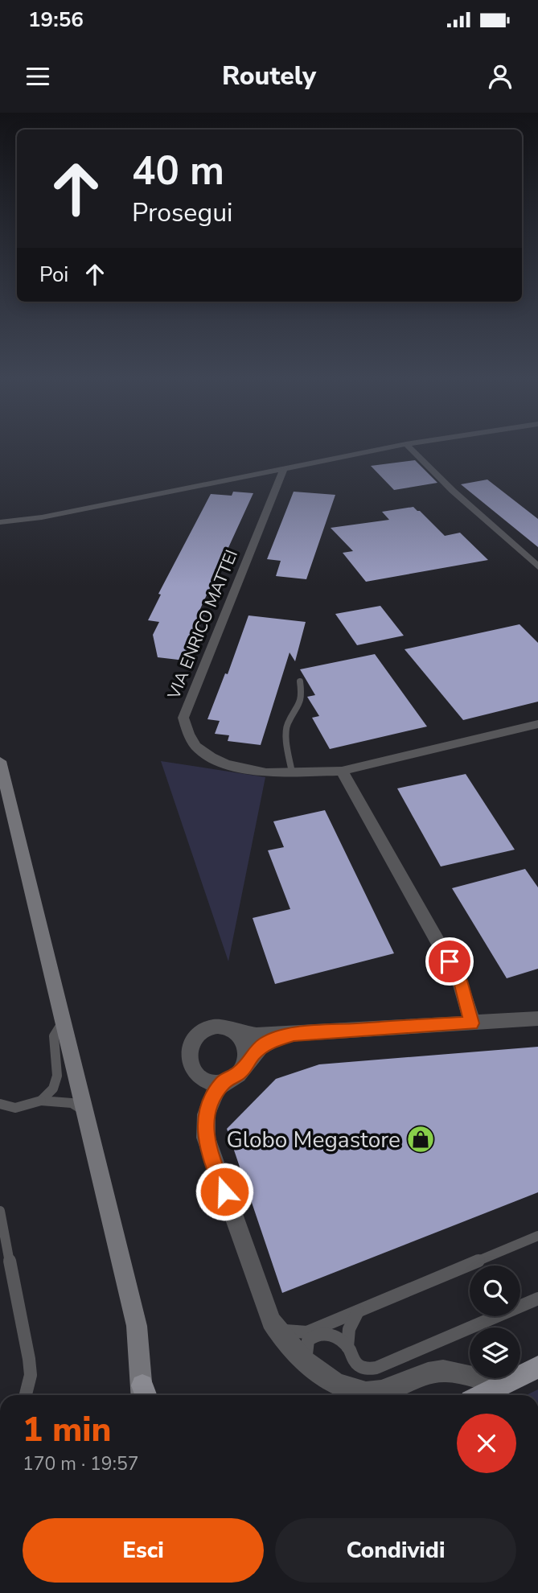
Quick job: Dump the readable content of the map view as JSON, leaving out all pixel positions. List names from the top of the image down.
{
  "streets": {
    "street": ["VIA ENRICO MATTEI"]
  },
  "places": {
    "shop": ["Globo Megastore"]
  },
  "page": {
    "status": "19:56",
    "header": "Routely",
    "turn": ["40 m", "Prosegui"],
    "then": "Poi",
    "heading": ["1 min", "170 m · 19:57"],
    "buttons": ["Esci", "Condividi"]
  }
}
